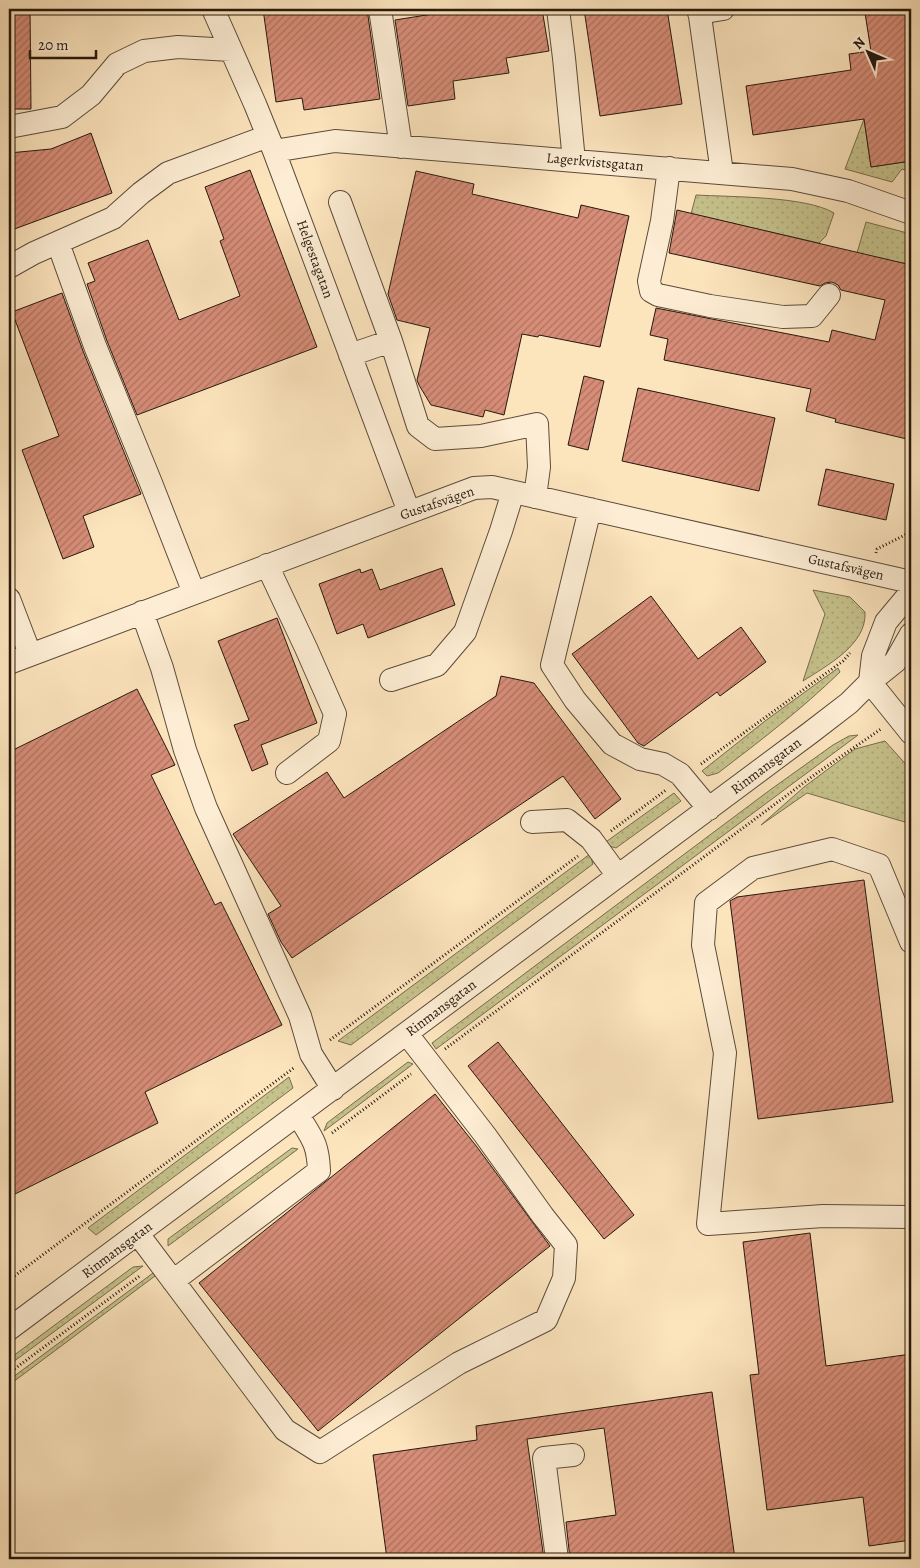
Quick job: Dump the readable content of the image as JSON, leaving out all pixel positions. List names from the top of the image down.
{
  "streets": {
    "street": [
      "Lagerkvistsgatan",
      "Helgestagatan",
      "Gustafsvägen",
      "Rinmansgatan"
    ]
  },
  "crossings": [
    ["Lagerkvistsgatan", "Helgestagatan"],
    ["Helgestagatan", "Gustafsvägen"]
  ],
  "scale_bar": "20 m",
  "north": "top left"
}
